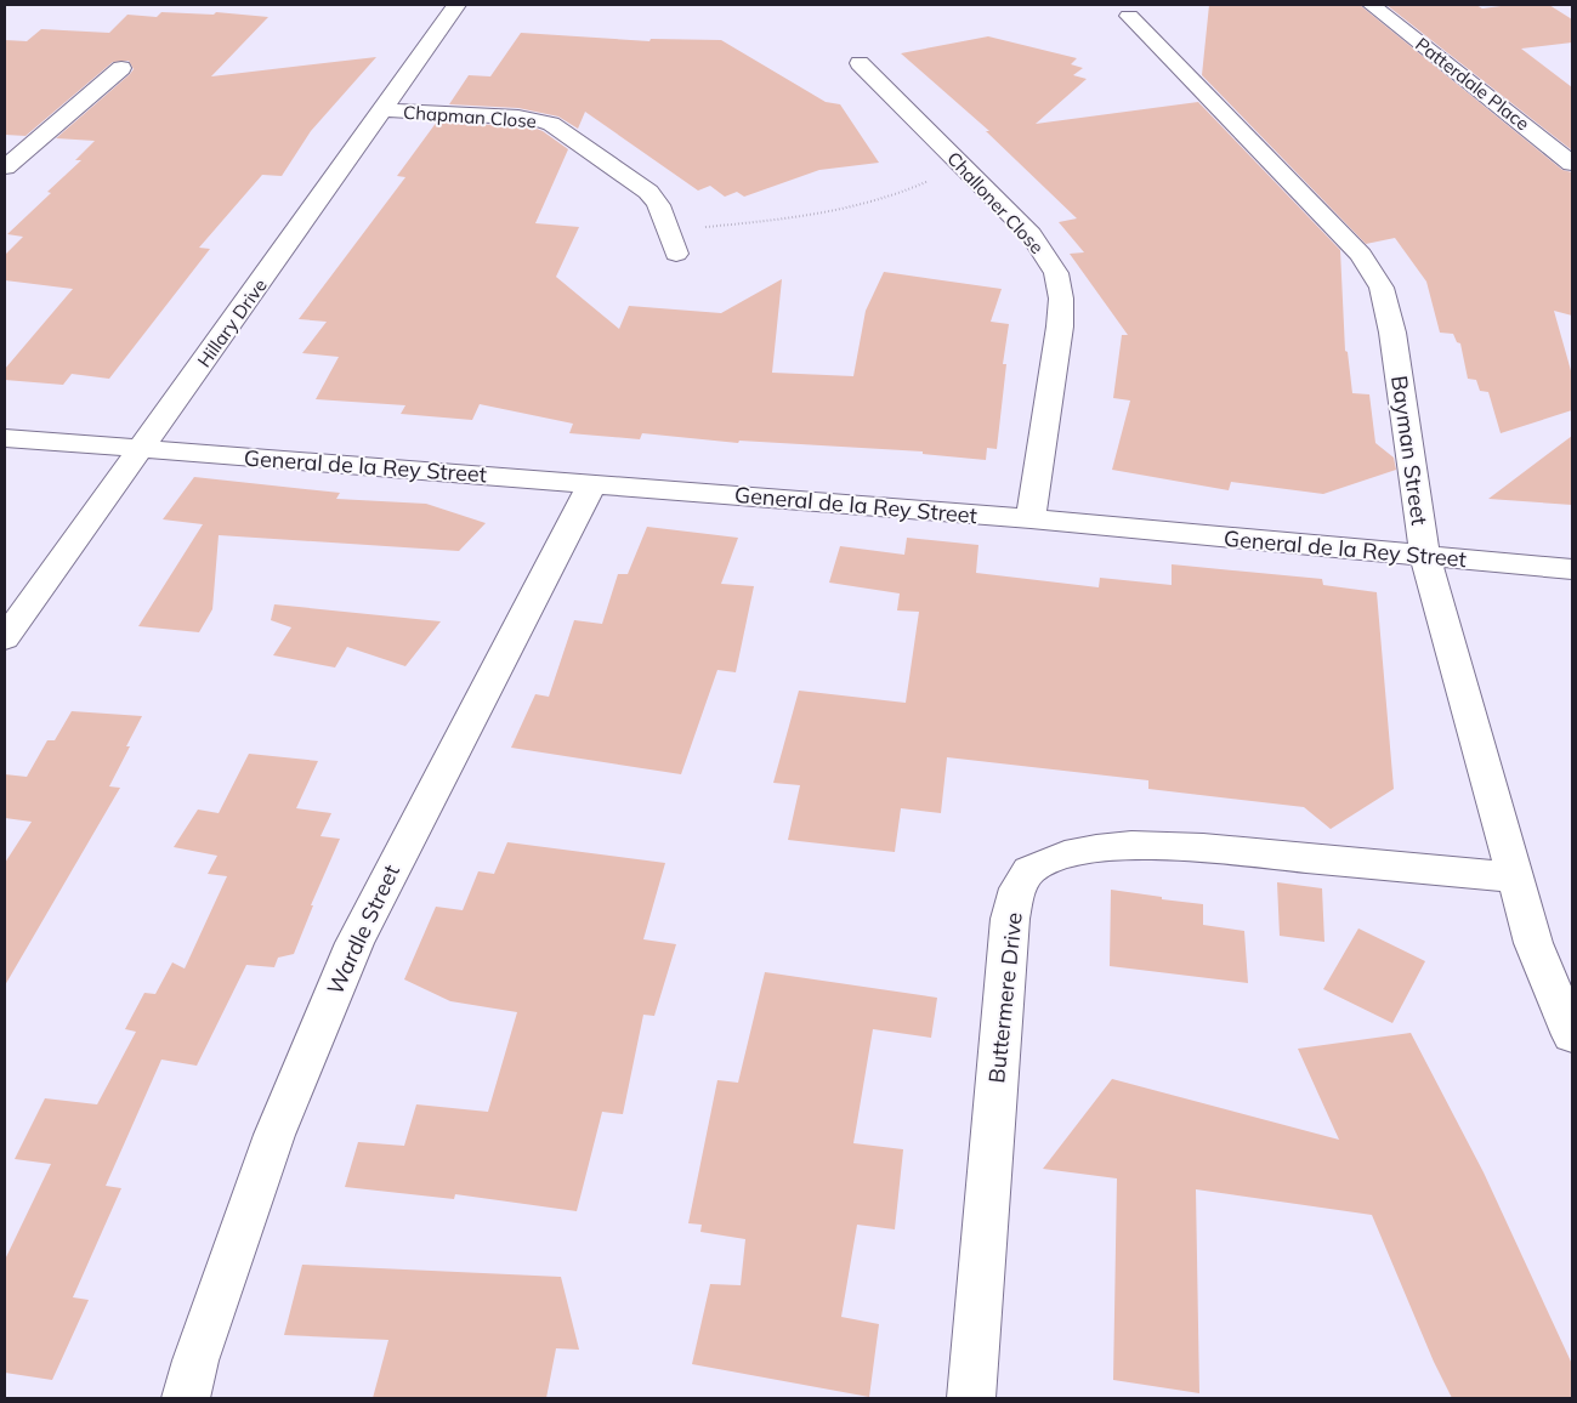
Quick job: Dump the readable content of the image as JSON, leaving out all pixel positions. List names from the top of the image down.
{
  "streets": {
    "street": [
      "Patterdale Place",
      "Chapman Close",
      "Challoner Close",
      "Hillary Drive",
      "Bayman Street",
      "General de la Rey Street",
      "Wardle Street",
      "Buttermere Drive"
    ]
  },
  "crossings": [
    ["Chapman Close", "Hillary Drive"],
    ["Challoner Close", "General de la Rey Street"],
    ["Hillary Drive", "General de la Rey Street"],
    ["Bayman Street", "General de la Rey Street"],
    ["Bayman Street", "Buttermere Drive"],
    ["General de la Rey Street", "Wardle Street"]
  ]
}
